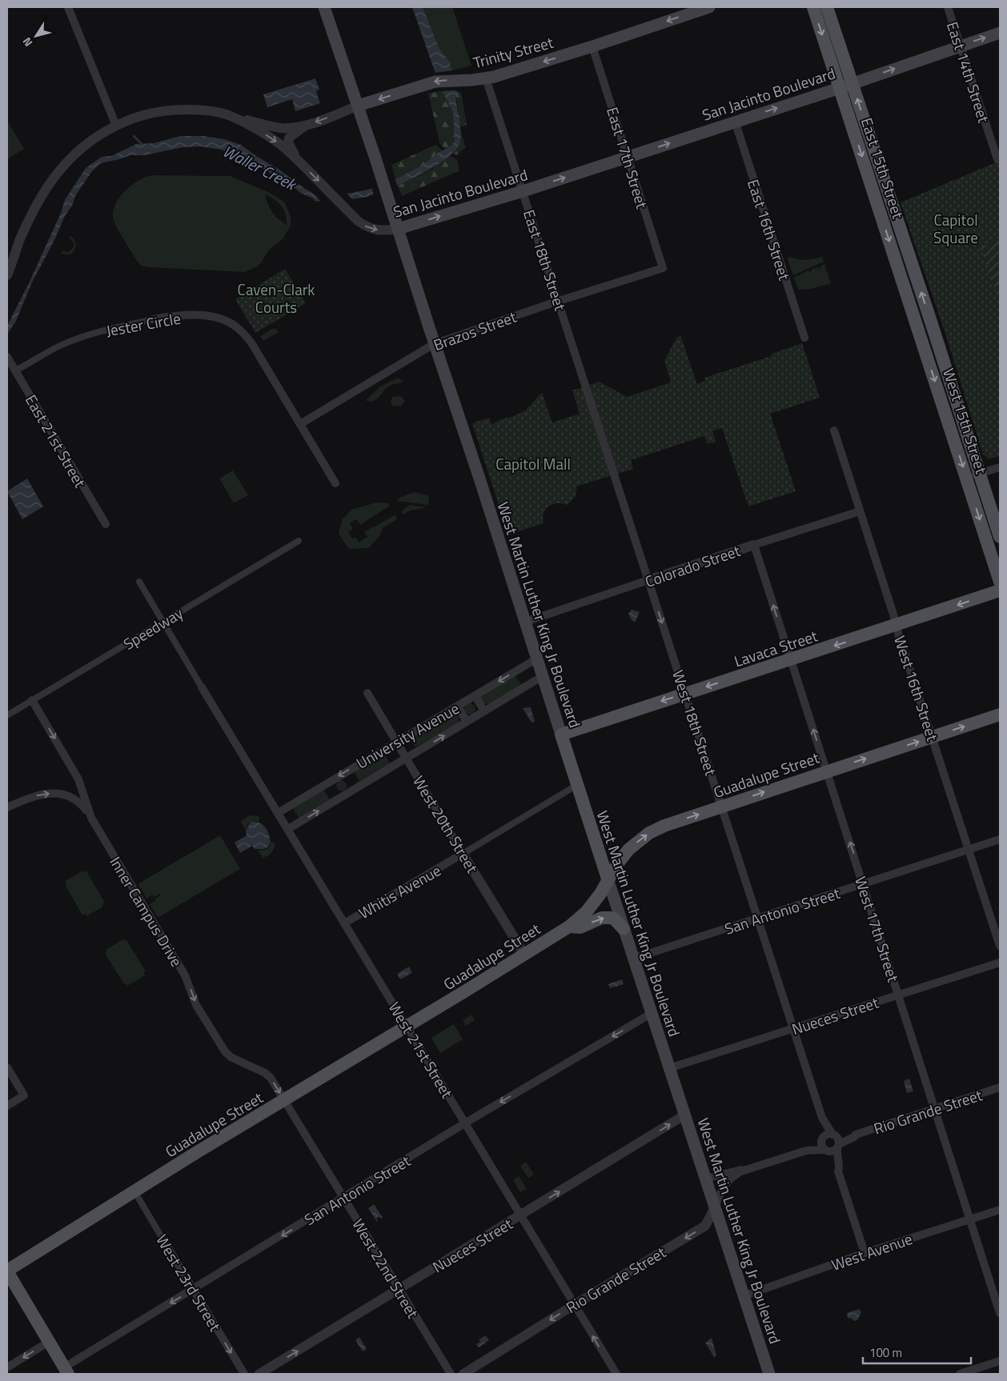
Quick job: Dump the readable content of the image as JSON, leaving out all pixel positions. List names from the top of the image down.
{
  "streets": {
    "main road": [
      "Trinity Street",
      "San Jacinto Boulevard",
      "East 15th Street",
      "West 15th Street",
      "West Martin Luther King Jr Boulevard",
      "Lavaca Street",
      "Guadalupe Street"
    ],
    "street": [
      "East 14th Street",
      "East 17th Street",
      "East 16th Street",
      "East 18th Street",
      "Jester Circle",
      "Brazos Street",
      "East 21st Street",
      "Colorado Street",
      "Speedway",
      "West 16th Street",
      "West 18th Street",
      "University Avenue",
      "West 20th Street",
      "Whitis Avenue",
      "San Antonio Street",
      "Inner Campus Drive",
      "West 17th Street",
      "Nueces Street",
      "West 21st Street",
      "Rio Grande Street",
      "West Avenue",
      "West 22nd Street",
      "West 23rd Street"
    ]
  },
  "crossings": [
    ["Trinity Street", "San Jacinto Boulevard"],
    ["Trinity Street", "East 17th Street"],
    ["Trinity Street", "East 18th Street"],
    ["Trinity Street", "West Martin Luther King Jr Boulevard"],
    ["East 14th Street", "San Jacinto Boulevard"],
    ["San Jacinto Boulevard", "East 17th Street"],
    ["San Jacinto Boulevard", "East 15th Street"],
    ["San Jacinto Boulevard", "East 16th Street"],
    ["San Jacinto Boulevard", "East 18th Street"],
    ["San Jacinto Boulevard", "West Martin Luther King Jr Boulevard"],
    ["East 17th Street", "Brazos Street"],
    ["East 15th Street", "West 15th Street"],
    ["East 18th Street", "Brazos Street"],
    ["East 18th Street", "West 18th Street"],
    ["Jester Circle", "Brazos Street"],
    ["Jester Circle", "East 21st Street"],
    ["Brazos Street", "West Martin Luther King Jr Boulevard"],
    ["Colorado Street", "West Martin Luther King Jr Boulevard"],
    ["Colorado Street", "West 16th Street"],
    ["Colorado Street", "West 18th Street"],
    ["Colorado Street", "West 17th Street"],
    ["West Martin Luther King Jr Boulevard", "Lavaca Street"],
    ["West Martin Luther King Jr Boulevard", "University Avenue"],
    ["West Martin Luther King Jr Boulevard", "Guadalupe Street"],
    ["West Martin Luther King Jr Boulevard", "Whitis Avenue"],
    ["West Martin Luther King Jr Boulevard", "San Antonio Street"],
    ["West Martin Luther King Jr Boulevard", "Nueces Street"],
    ["West Martin Luther King Jr Boulevard", "Rio Grande Street"],
    ["West Martin Luther King Jr Boulevard", "West Avenue"],
    ["Speedway", "Inner Campus Drive"],
    ["Lavaca Street", "West 16th Street"],
    ["Lavaca Street", "West 18th Street"],
    ["Lavaca Street", "West 17th Street"],
    ["West 16th Street", "Guadalupe Street"],
    ["West 16th Street", "San Antonio Street"],
    ["West 18th Street", "Guadalupe Street"],
    ["West 18th Street", "San Antonio Street"],
    ["West 18th Street", "Nueces Street"],
    ["West 18th Street", "Rio Grande Street"],
    ["University Avenue", "West 20th Street"],
    ["University Avenue", "West 21st Street"],
    ["Guadalupe Street", "West 20th Street"],
    ["Guadalupe Street", "Inner Campus Drive"],
    ["Guadalupe Street", "West 17th Street"],
    ["Guadalupe Street", "West 21st Street"],
    ["Guadalupe Street", "West 22nd Street"],
    ["Guadalupe Street", "West 23rd Street"],
    ["West 20th Street", "Whitis Avenue"],
    ["Whitis Avenue", "West 21st Street"],
    ["San Antonio Street", "West 17th Street"],
    ["San Antonio Street", "West 21st Street"],
    ["San Antonio Street", "West 22nd Street"],
    ["San Antonio Street", "West 23rd Street"],
    ["Inner Campus Drive", "West 22nd Street"],
    ["West 17th Street", "Nueces Street"],
    ["West 17th Street", "Rio Grande Street"],
    ["West 17th Street", "West Avenue"],
    ["Nueces Street", "West 21st Street"],
    ["Nueces Street", "West 22nd Street"],
    ["West 21st Street", "Rio Grande Street"]
  ],
  "one_way": [
    "Trinity Street",
    "San Jacinto Boulevard",
    "Lavaca Street",
    "Guadalupe Street",
    "San Antonio Street",
    "Inner Campus Drive",
    "West 17th Street",
    "Nueces Street",
    "Rio Grande Street",
    "West 23rd Street"
  ],
  "water": ["Waller Creek"],
  "parks": ["Capitol Square", "Caven-Clark Courts", "Capitol Mall"],
  "scale_bar": "100 m",
  "north": "bottom left"
}
